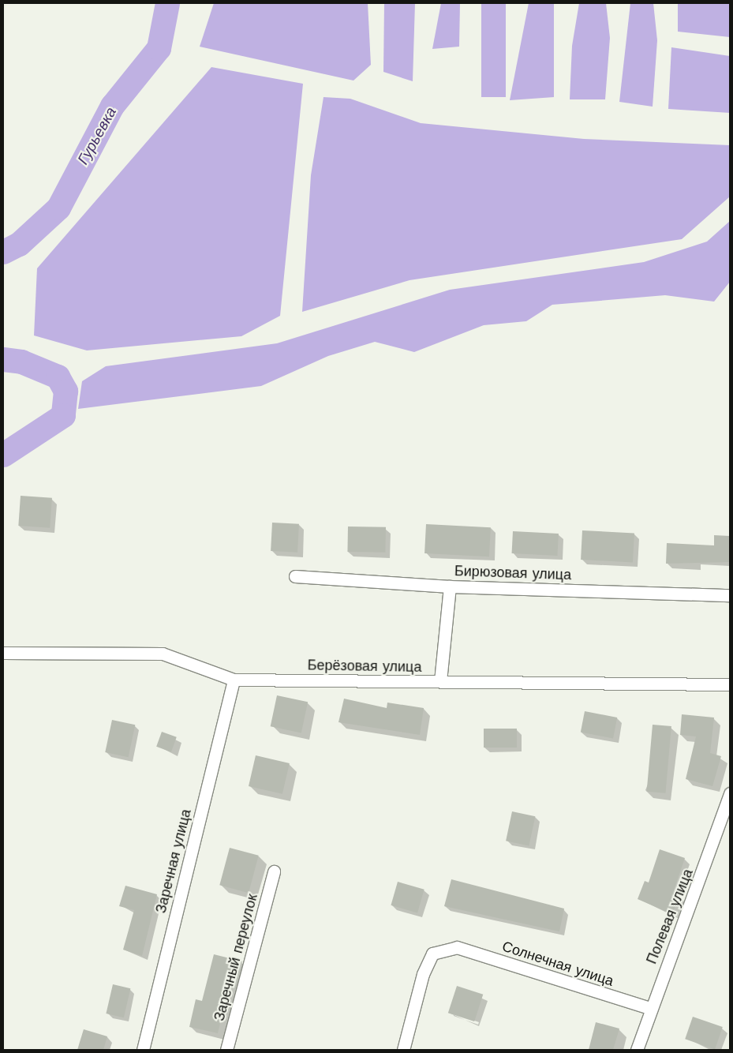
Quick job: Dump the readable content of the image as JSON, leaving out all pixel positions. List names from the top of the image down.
{
  "streets": {
    "street": [
      "Бирюзовая улица",
      "Берёзовая улица",
      "Заречная улица",
      "Полевая улица",
      "Заречный переулок",
      "Солнечная улица"
    ]
  },
  "crossings": [
    ["Берёзовая улица", "Заречная улица"],
    ["Полевая улица", "Солнечная улица"]
  ],
  "water": ["Гурьевка"]
}
